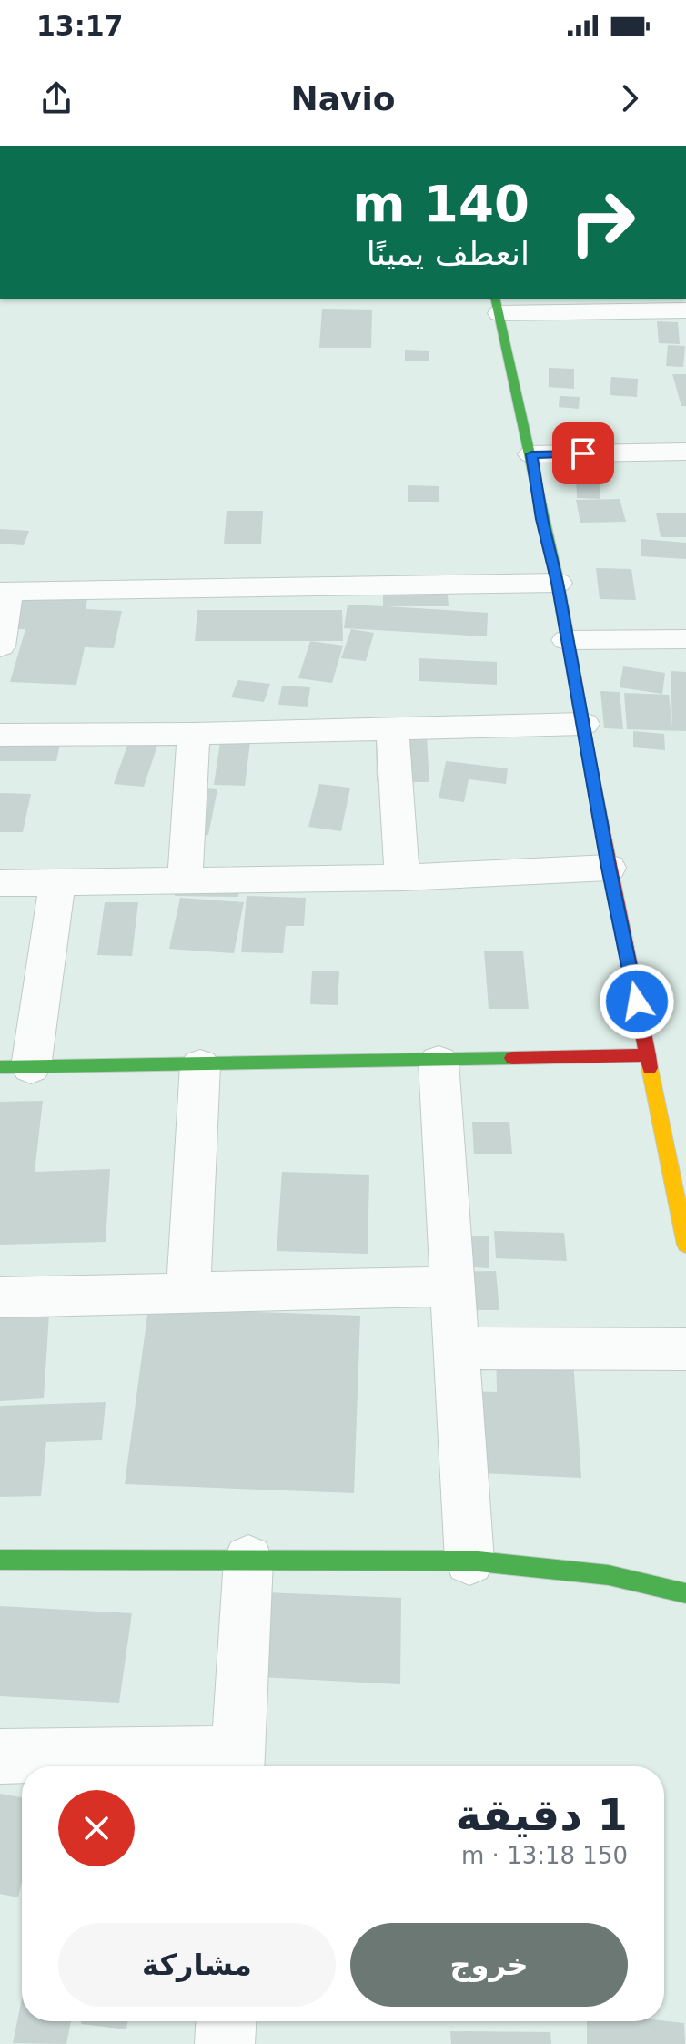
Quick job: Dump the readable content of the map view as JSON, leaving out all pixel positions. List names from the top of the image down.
{
  "page": {
    "status": "13:17",
    "header": "Navio",
    "turn": ["140 m", "انعطف يمينًا"],
    "heading": ["1 دقيقة", "150 m · 13:18"],
    "buttons": ["خروج", "مشاركة"]
  }
}
